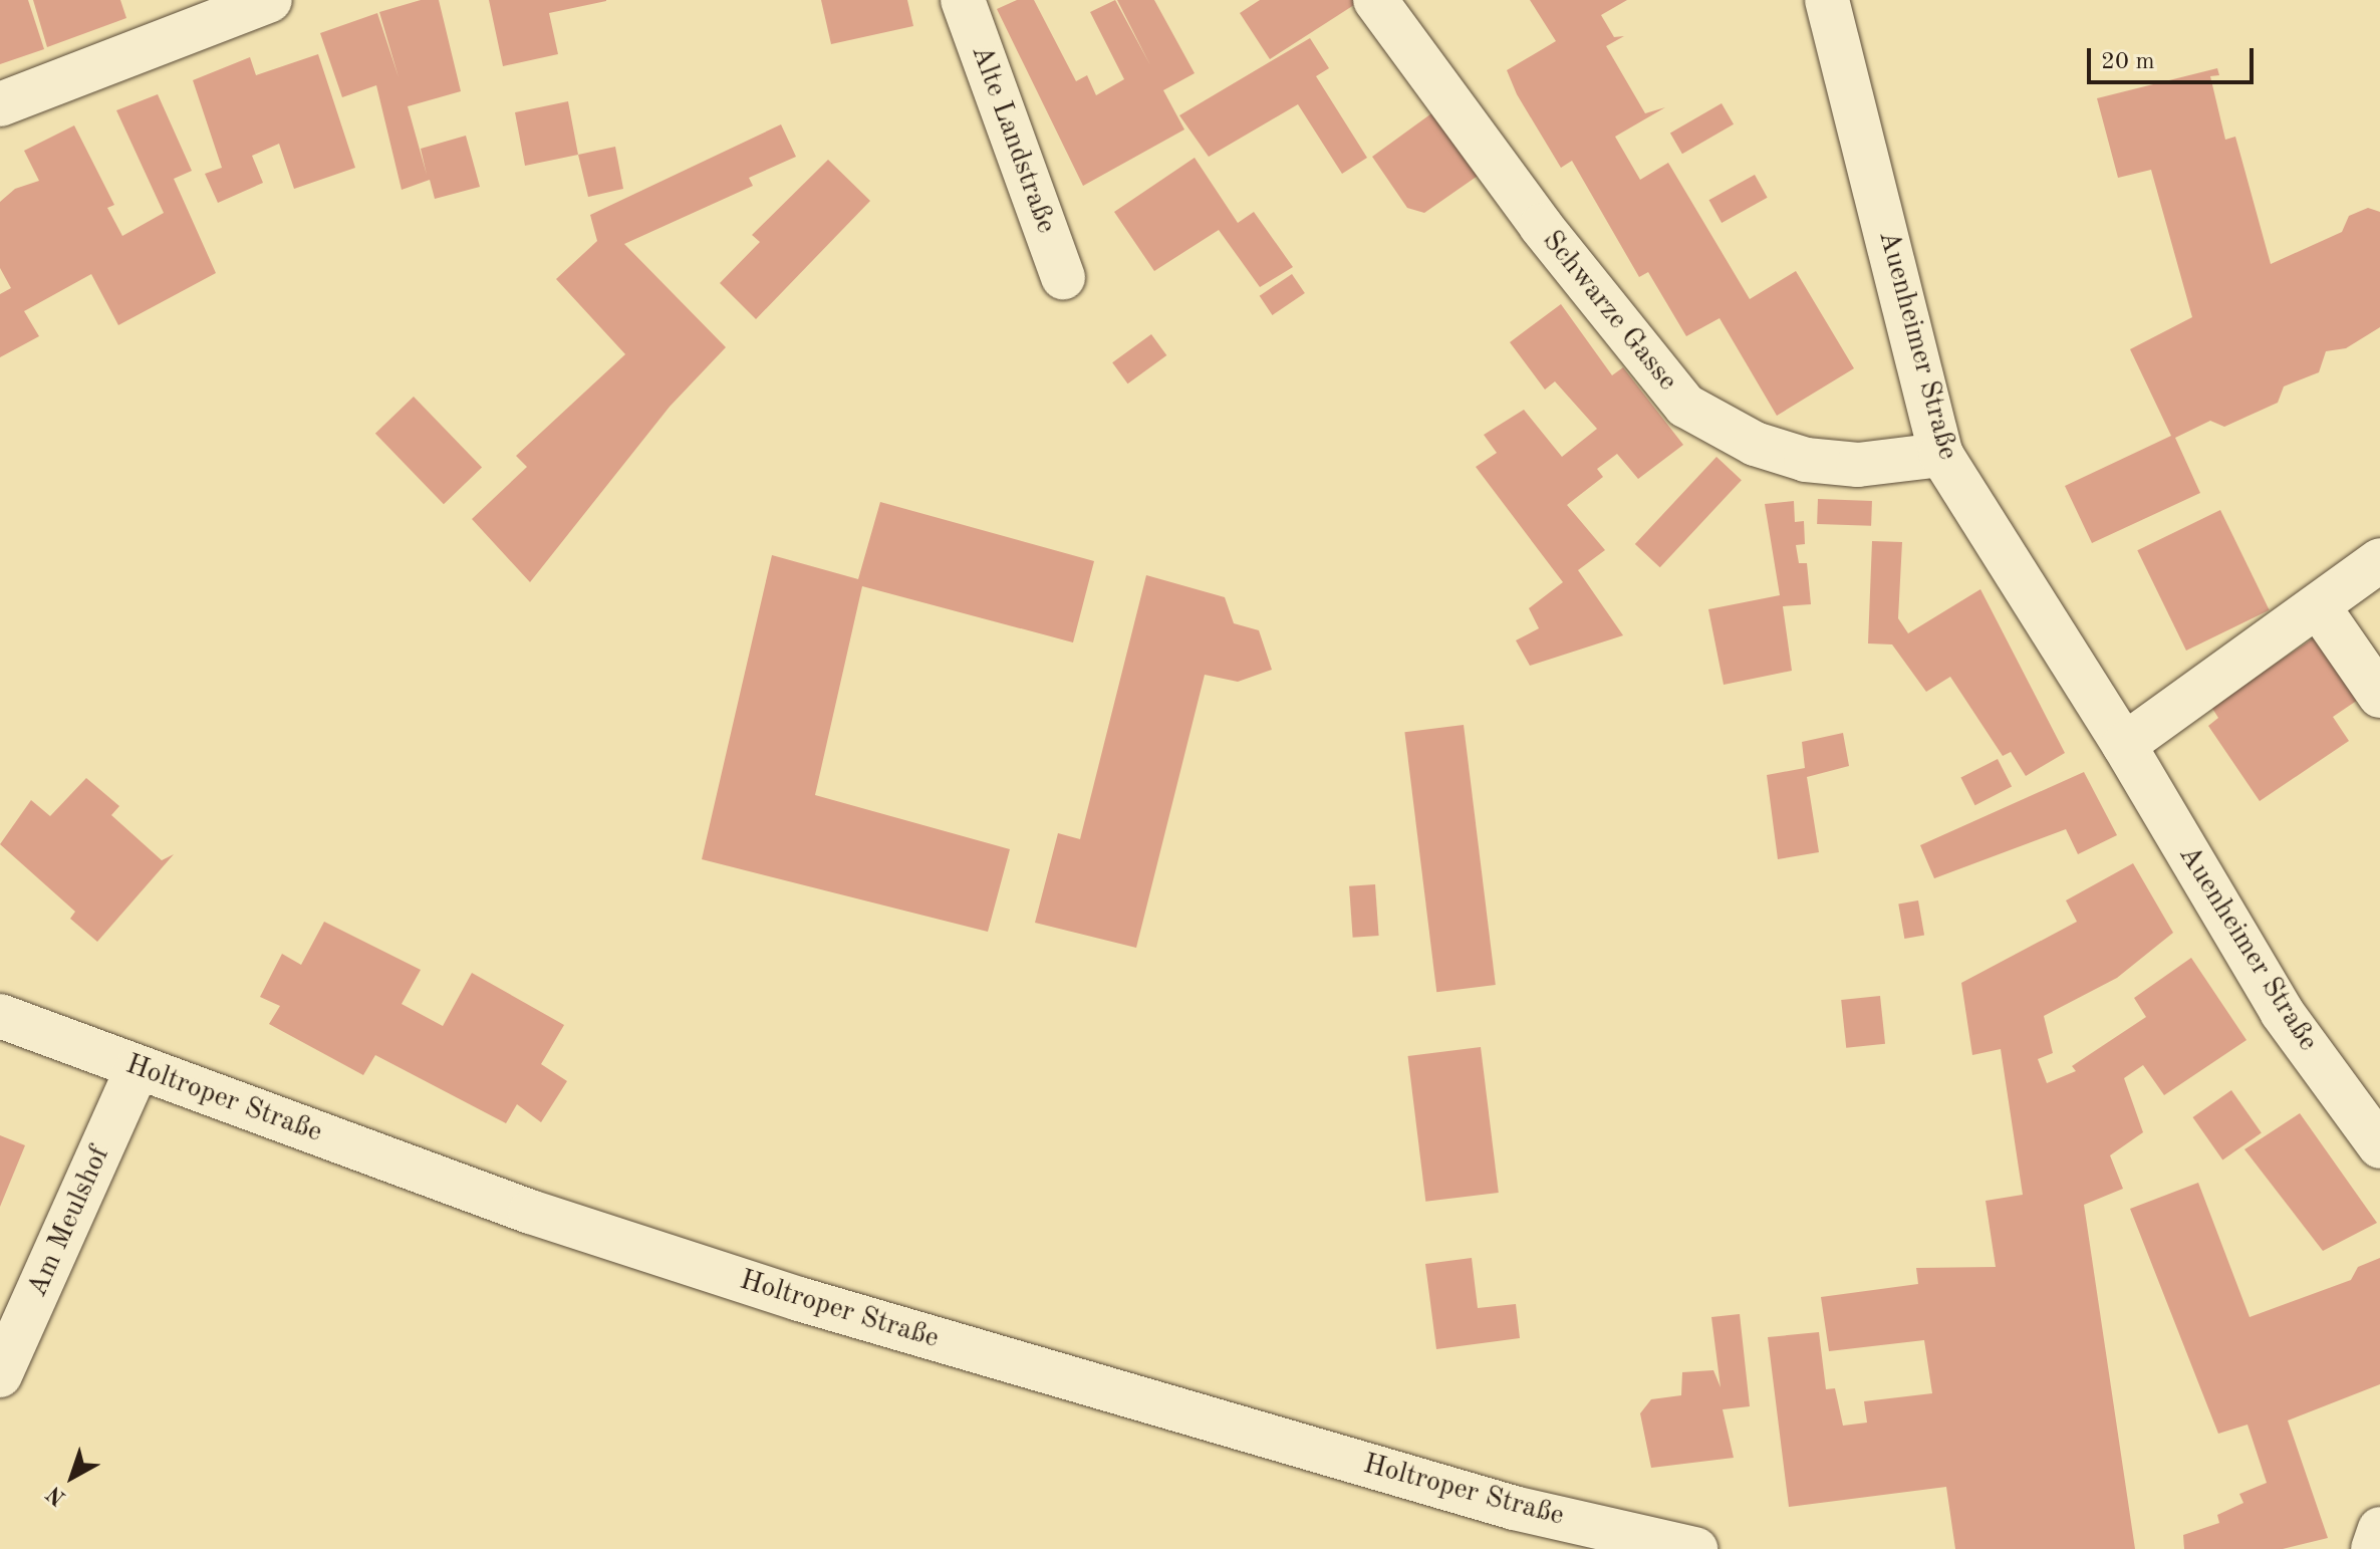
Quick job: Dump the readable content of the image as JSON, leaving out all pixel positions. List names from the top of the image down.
{
  "streets": {
    "street": [
      "Alte Landstraße",
      "Schwarze Gasse",
      "Auenheimer Straße",
      "Holtroper Straße",
      "Am Meulshof"
    ]
  },
  "crossings": [
    ["Schwarze Gasse", "Auenheimer Straße"],
    ["Holtroper Straße", "Am Meulshof"]
  ],
  "scale_bar": "20 m",
  "north": "bottom left"
}
